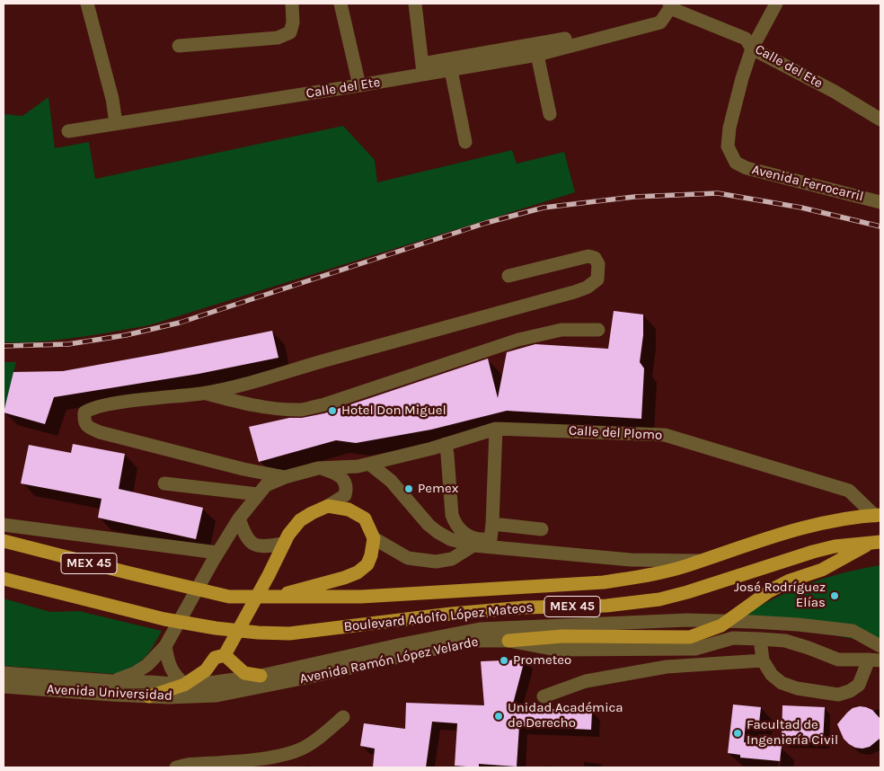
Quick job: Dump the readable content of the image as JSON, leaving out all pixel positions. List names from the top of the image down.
{
  "streets": {
    "main road": ["MEX 45", "Boulevard Adolfo López Mateos"],
    "street": [
      "Calle del Ete",
      "Avenida Ferrocarril",
      "Calle del Plomo",
      "Avenida Ramón López Velarde",
      "Avenida Universidad"
    ]
  },
  "crossings": [
    ["Calle del Ete", "Avenida Ferrocarril"],
    ["Calle del Plomo", "Boulevard Adolfo López Mateos"],
    ["MEX 45", "Boulevard Adolfo López Mateos"],
    ["Avenida Ramón López Velarde", "Avenida Universidad"]
  ],
  "places": [
    "Hotel Don Miguel",
    "Pemex",
    "José Rodríguez Elías",
    "Prometeo",
    "Unidad Académica de Derecho",
    "Facultad de Ingeniería Civil"
  ]
}
